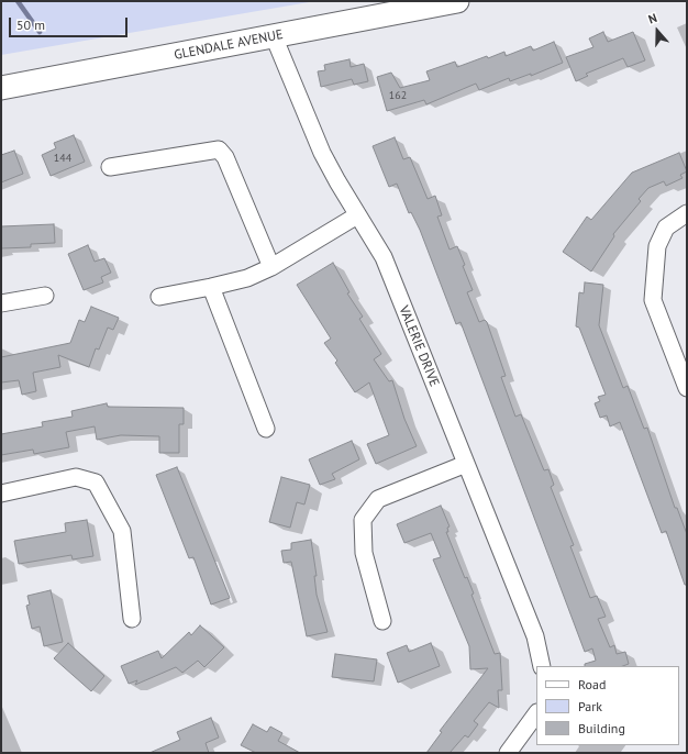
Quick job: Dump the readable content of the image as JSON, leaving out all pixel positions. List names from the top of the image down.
{
  "streets": {
    "main road": ["GLENDALE AVENUE"],
    "street": ["VALERIE DRIVE"]
  },
  "crossings": [
    ["GLENDALE AVENUE", "VALERIE DRIVE"]
  ],
  "house_numbers": ["162", "144"],
  "legend": ["Road", "Park", "Building"],
  "scale_bar": "50 m",
  "north": "top"
}
